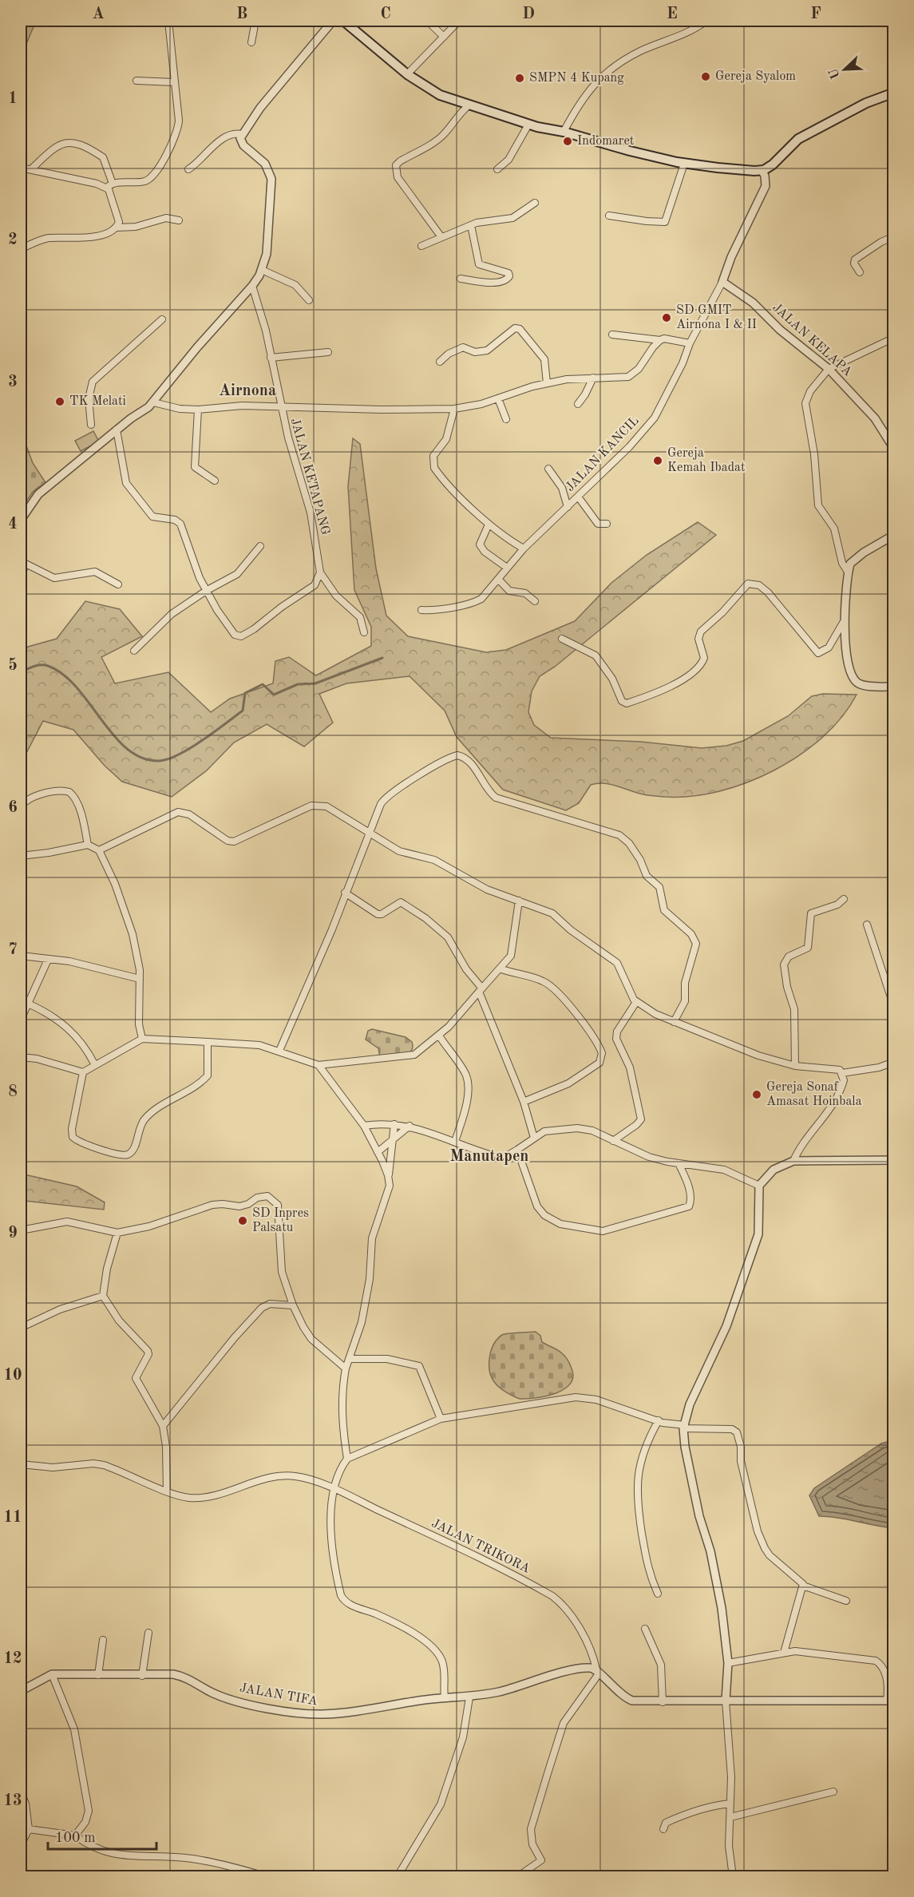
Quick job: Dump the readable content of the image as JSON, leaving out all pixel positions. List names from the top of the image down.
{
  "streets": {
    "street": [
      "JALAN KELAPA",
      "JALAN KANCIL",
      "JALAN KETAPANG",
      "JALAN TRIKORA",
      "JALAN TIFA"
    ]
  },
  "crossings": [
    ["JALAN KELAPA", "JALAN KANCIL"],
    ["JALAN TRIKORA", "JALAN TIFA"]
  ],
  "districts": ["Airnona", "Manutapen"],
  "places": [
    "Gereja Syalom",
    "SMPN 4 Kupang",
    "Indomaret",
    "SD GMIT Airnona I & II",
    "TK Melati",
    "Gereja Kemah Ibadat",
    "Gereja Sonaf Amasat Hoinbala",
    "SD Inpres Palsatu"
  ],
  "scale_bar": "100 m",
  "north": "bottom left",
  "grid": {
    "columns": [
      "A",
      "B",
      "C",
      "D",
      "E",
      "F"
    ],
    "rows": [
      "1",
      "2",
      "3",
      "4",
      "5",
      "6",
      "7",
      "8",
      "9",
      "10",
      "11",
      "12",
      "13"
    ]
  }
}
